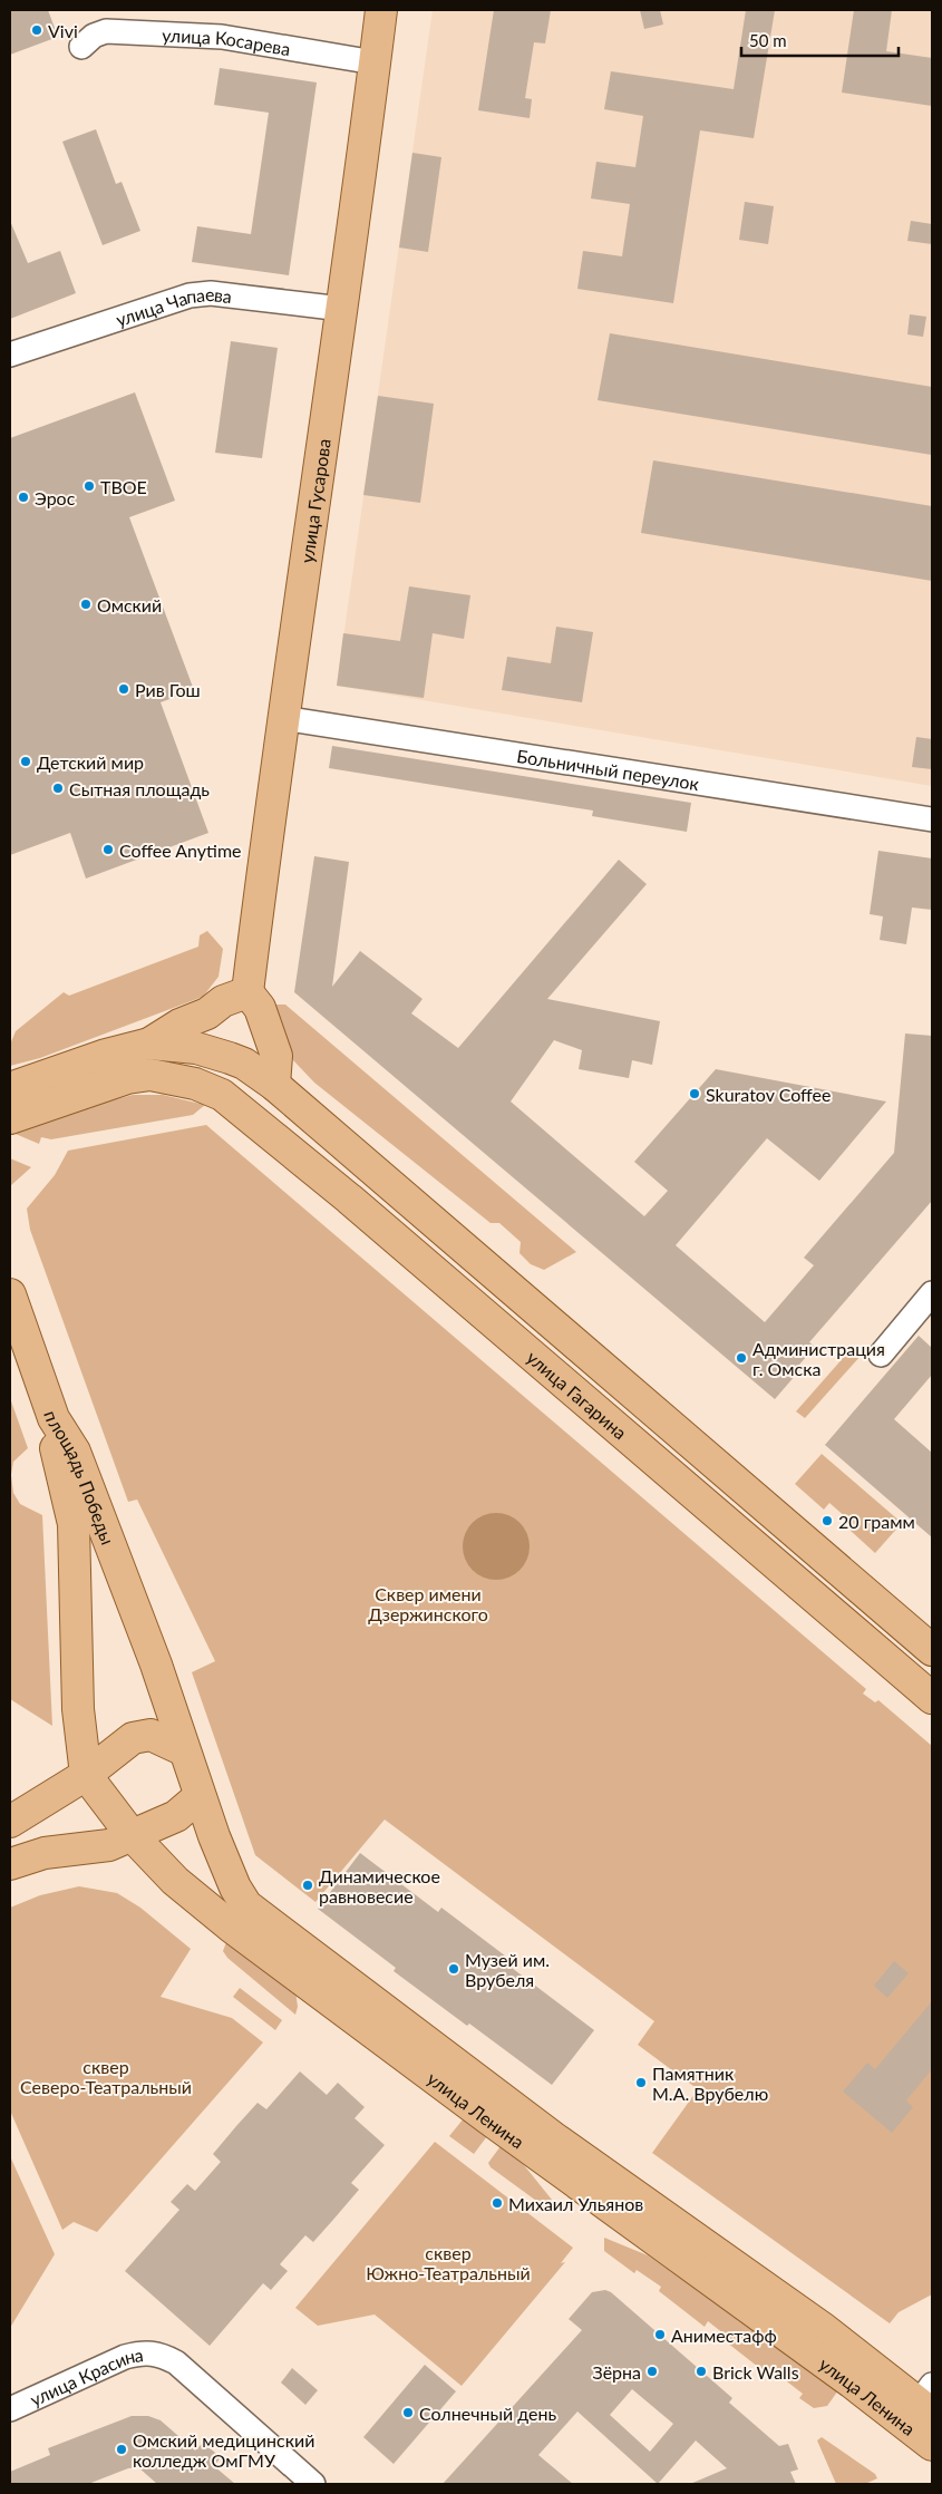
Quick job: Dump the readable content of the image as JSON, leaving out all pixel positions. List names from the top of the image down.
{
  "streets": {
    "main road": [
      "улица Гусарова",
      "улица Гагарина",
      "площадь Победы",
      "улица Ленина"
    ],
    "street": [
      "улица Косарева",
      "улица Чапаева",
      "Больничный переулок",
      "улица Красина"
    ]
  },
  "crossings": [
    ["улица Косарева", "улица Гусарова"],
    ["улица Чапаева", "улица Гусарова"],
    ["улица Гусарова", "Больничный переулок"],
    ["площадь Победы", "улица Ленина"]
  ],
  "parks": ["Сквер имени Дзержинского", "сквер Северо-Театральный", "сквер Южно-Театральный"],
  "places": [
    "Vivi",
    "ТВОЕ",
    "Эрос",
    "Омский",
    "Рив Гош",
    "Детский мир",
    "Сытная площадь",
    "Coffee Anytime",
    "Skuratov Coffee",
    "Администрация г. Омска",
    "20 грамм",
    "Динамическое равновесие",
    "Музей им. Врубеля",
    "Памятник М.А. Врубелю",
    "Михаил Ульянов",
    "Аниместафф",
    "Зёрна",
    "Brick Walls",
    "Солнечный день",
    "Омский медицинский колледж ОмГМУ"
  ],
  "scale_bar": "50 m"
}
